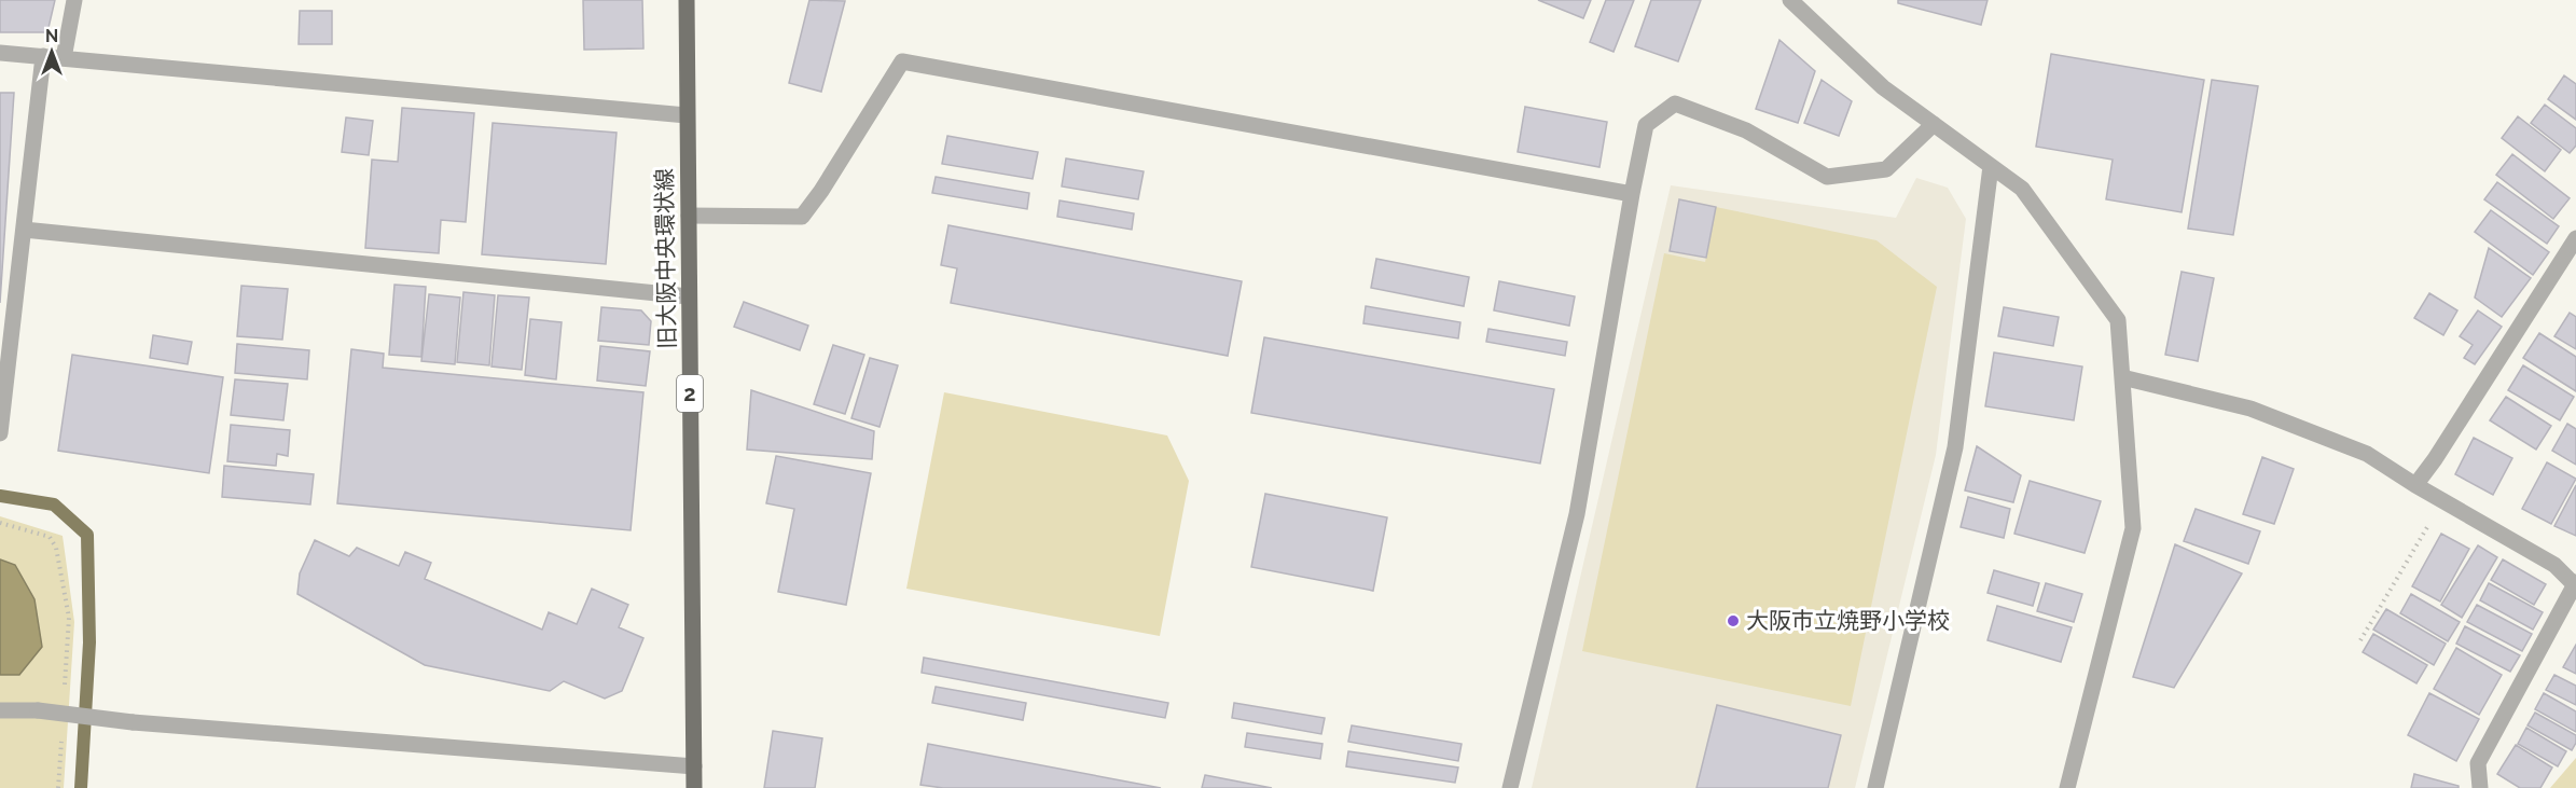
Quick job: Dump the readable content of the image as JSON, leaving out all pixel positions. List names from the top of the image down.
{
  "streets": {
    "main road": ["旧大阪中央環状線", "2"]
  },
  "places": ["大阪市立焼野小学校"],
  "north": "top"
}
